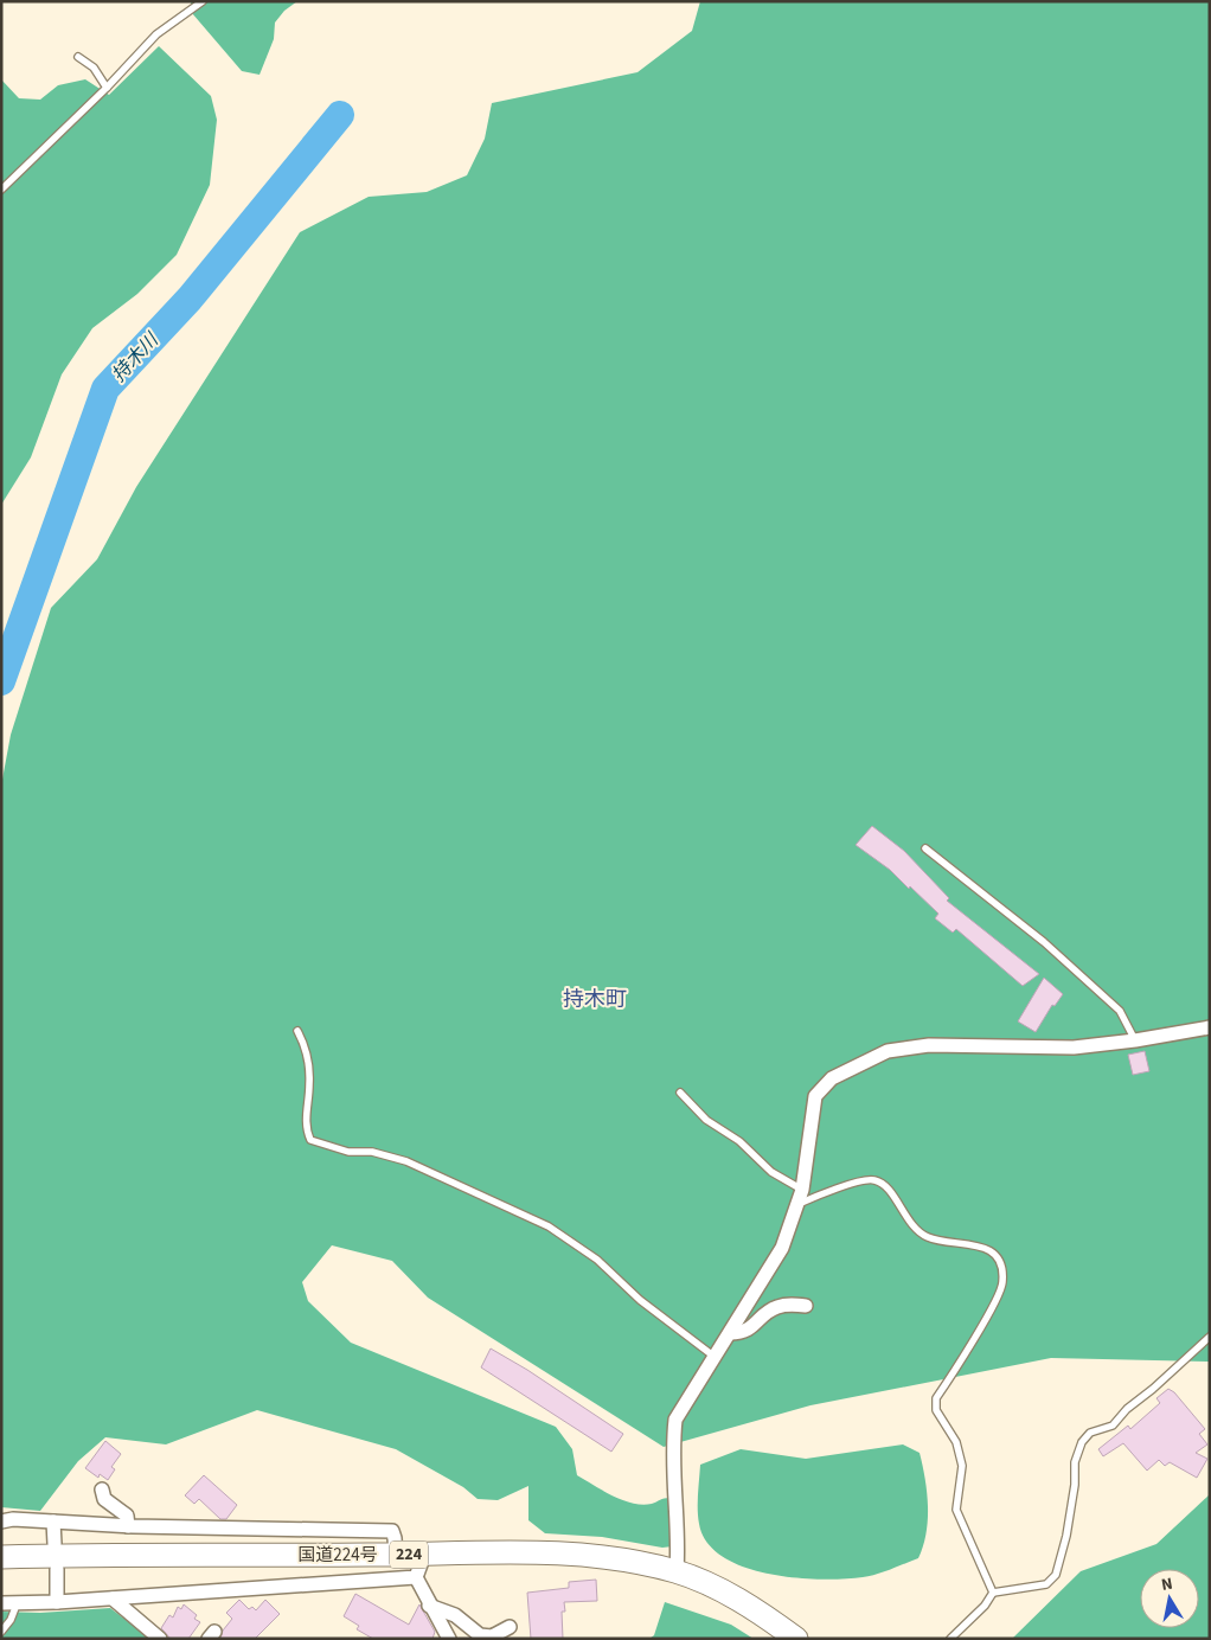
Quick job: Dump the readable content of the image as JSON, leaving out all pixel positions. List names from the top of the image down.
{
  "streets": {
    "highway": ["国道224号", "224"]
  },
  "districts": ["持木町"],
  "water": ["持木川"],
  "north": "top"
}
